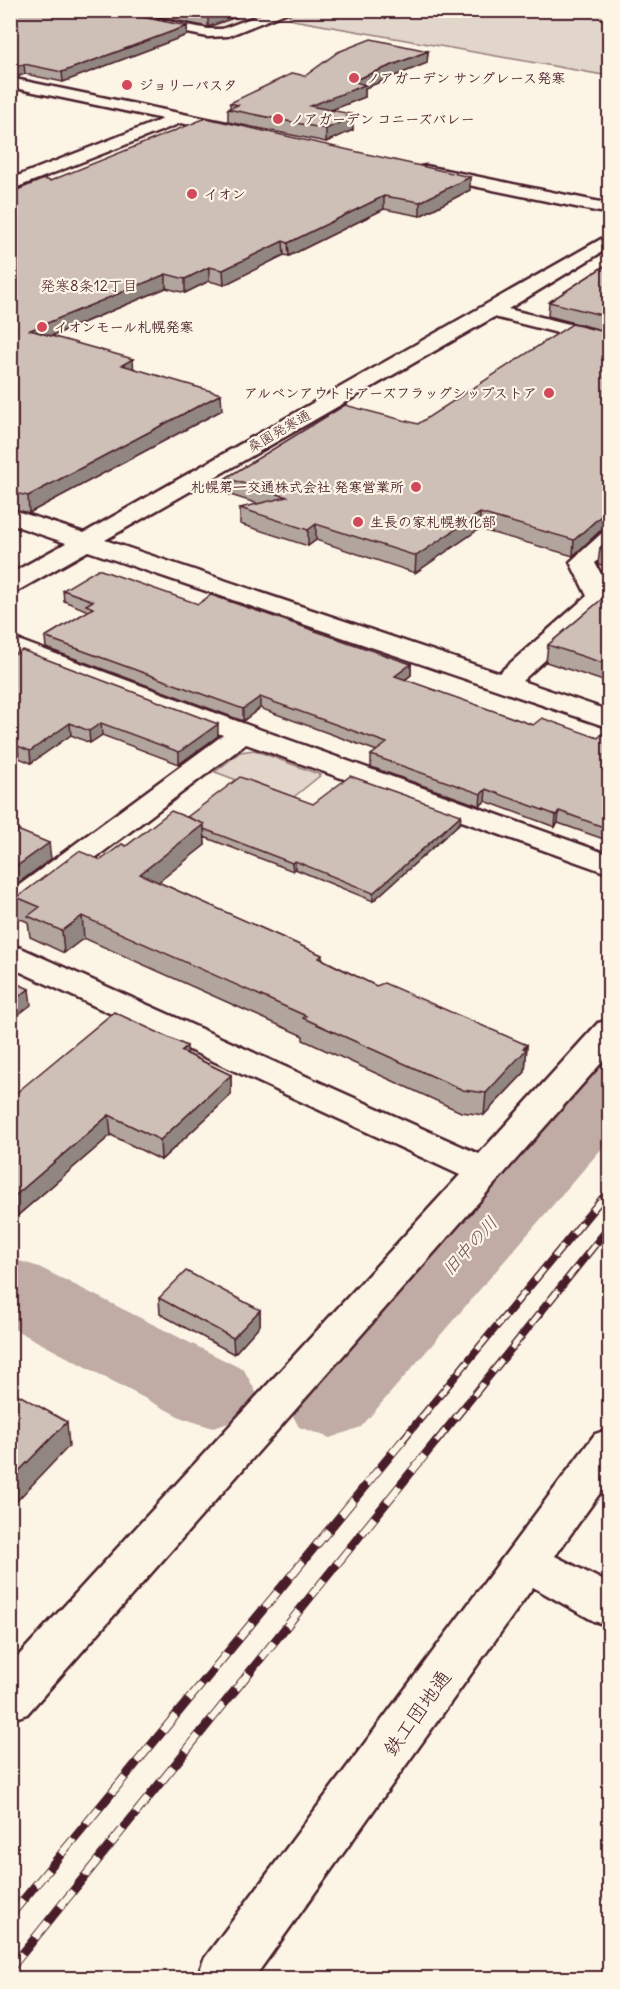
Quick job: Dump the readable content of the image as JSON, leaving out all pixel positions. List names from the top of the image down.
{
  "streets": {
    "street": ["桑園発寒通", "鉄工団地通"]
  },
  "districts": ["発寒8条12丁目"],
  "water": ["旧中の川"],
  "places": [
    "ノアガーデン サングレース発寒",
    "ジョリーパスタ",
    "ノアガーデン コニーズバレー",
    "イオン",
    "イオンモール札幌発寒",
    "アルペンアウトドアーズフラッグシップストア",
    "札幌第一交通株式会社 発寒営業所",
    "生長の家札幌教化部"
  ]
}
